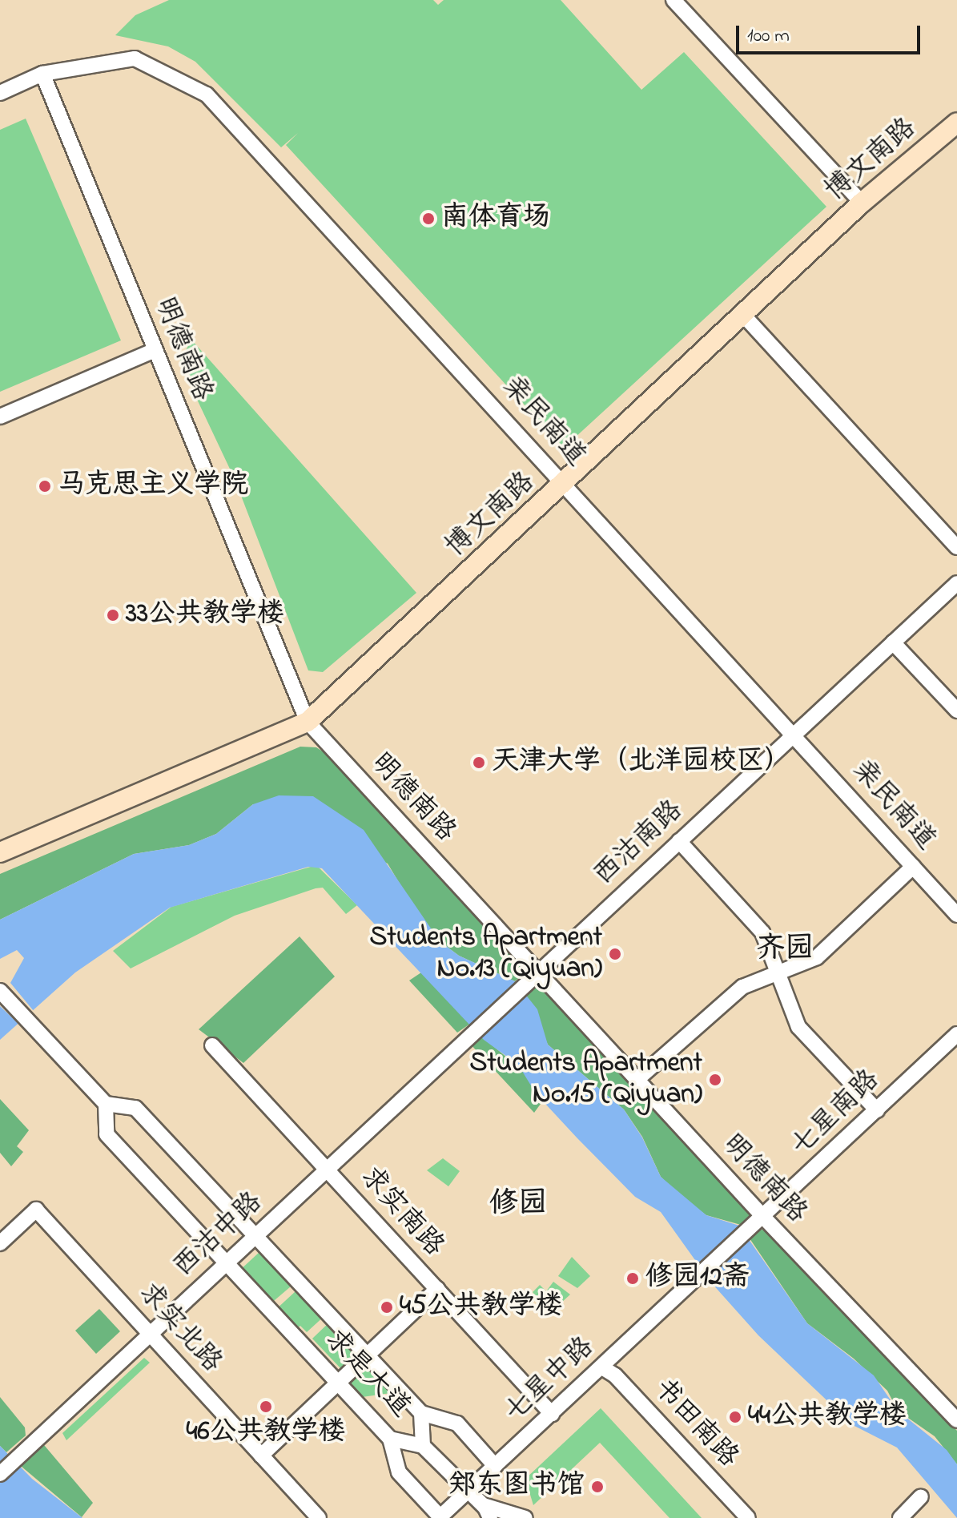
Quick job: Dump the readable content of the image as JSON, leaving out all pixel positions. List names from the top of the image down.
{
  "streets": {
    "street": [
      "博文南路",
      "明德南路",
      "亲民南道",
      "西沽南路",
      "七星南路",
      "求实南路",
      "西沽中路",
      "求实北路",
      "求是大道",
      "七星中路",
      "书田南路"
    ]
  },
  "crossings": [
    ["博文南路", "明德南路"],
    ["博文南路", "亲民南道"],
    ["明德南路", "亲民南道"],
    ["明德南路", "西沽南路"],
    ["明德南路", "七星南路"],
    ["亲民南道", "西沽南路"],
    ["西沽南路", "西沽中路"],
    ["七星南路", "七星中路"],
    ["求实南路", "西沽中路"],
    ["求实南路", "七星中路"],
    ["西沽中路", "求实北路"],
    ["西沽中路", "求是大道"],
    ["七星中路", "书田南路"]
  ],
  "districts": ["齐园", "修园"],
  "places": [
    "南体育场",
    "马克思主义学院",
    "33公共教学楼",
    "天津大学（北洋园校区）",
    "Students Apartment No.13 (Qiyuan)",
    "Students Apartment No.15 (Qiyuan)",
    "修园12斋",
    "45公共教学楼",
    "46公共教学楼",
    "44公共教学楼",
    "郑东图书馆"
  ],
  "scale_bar": "100 m"
}
